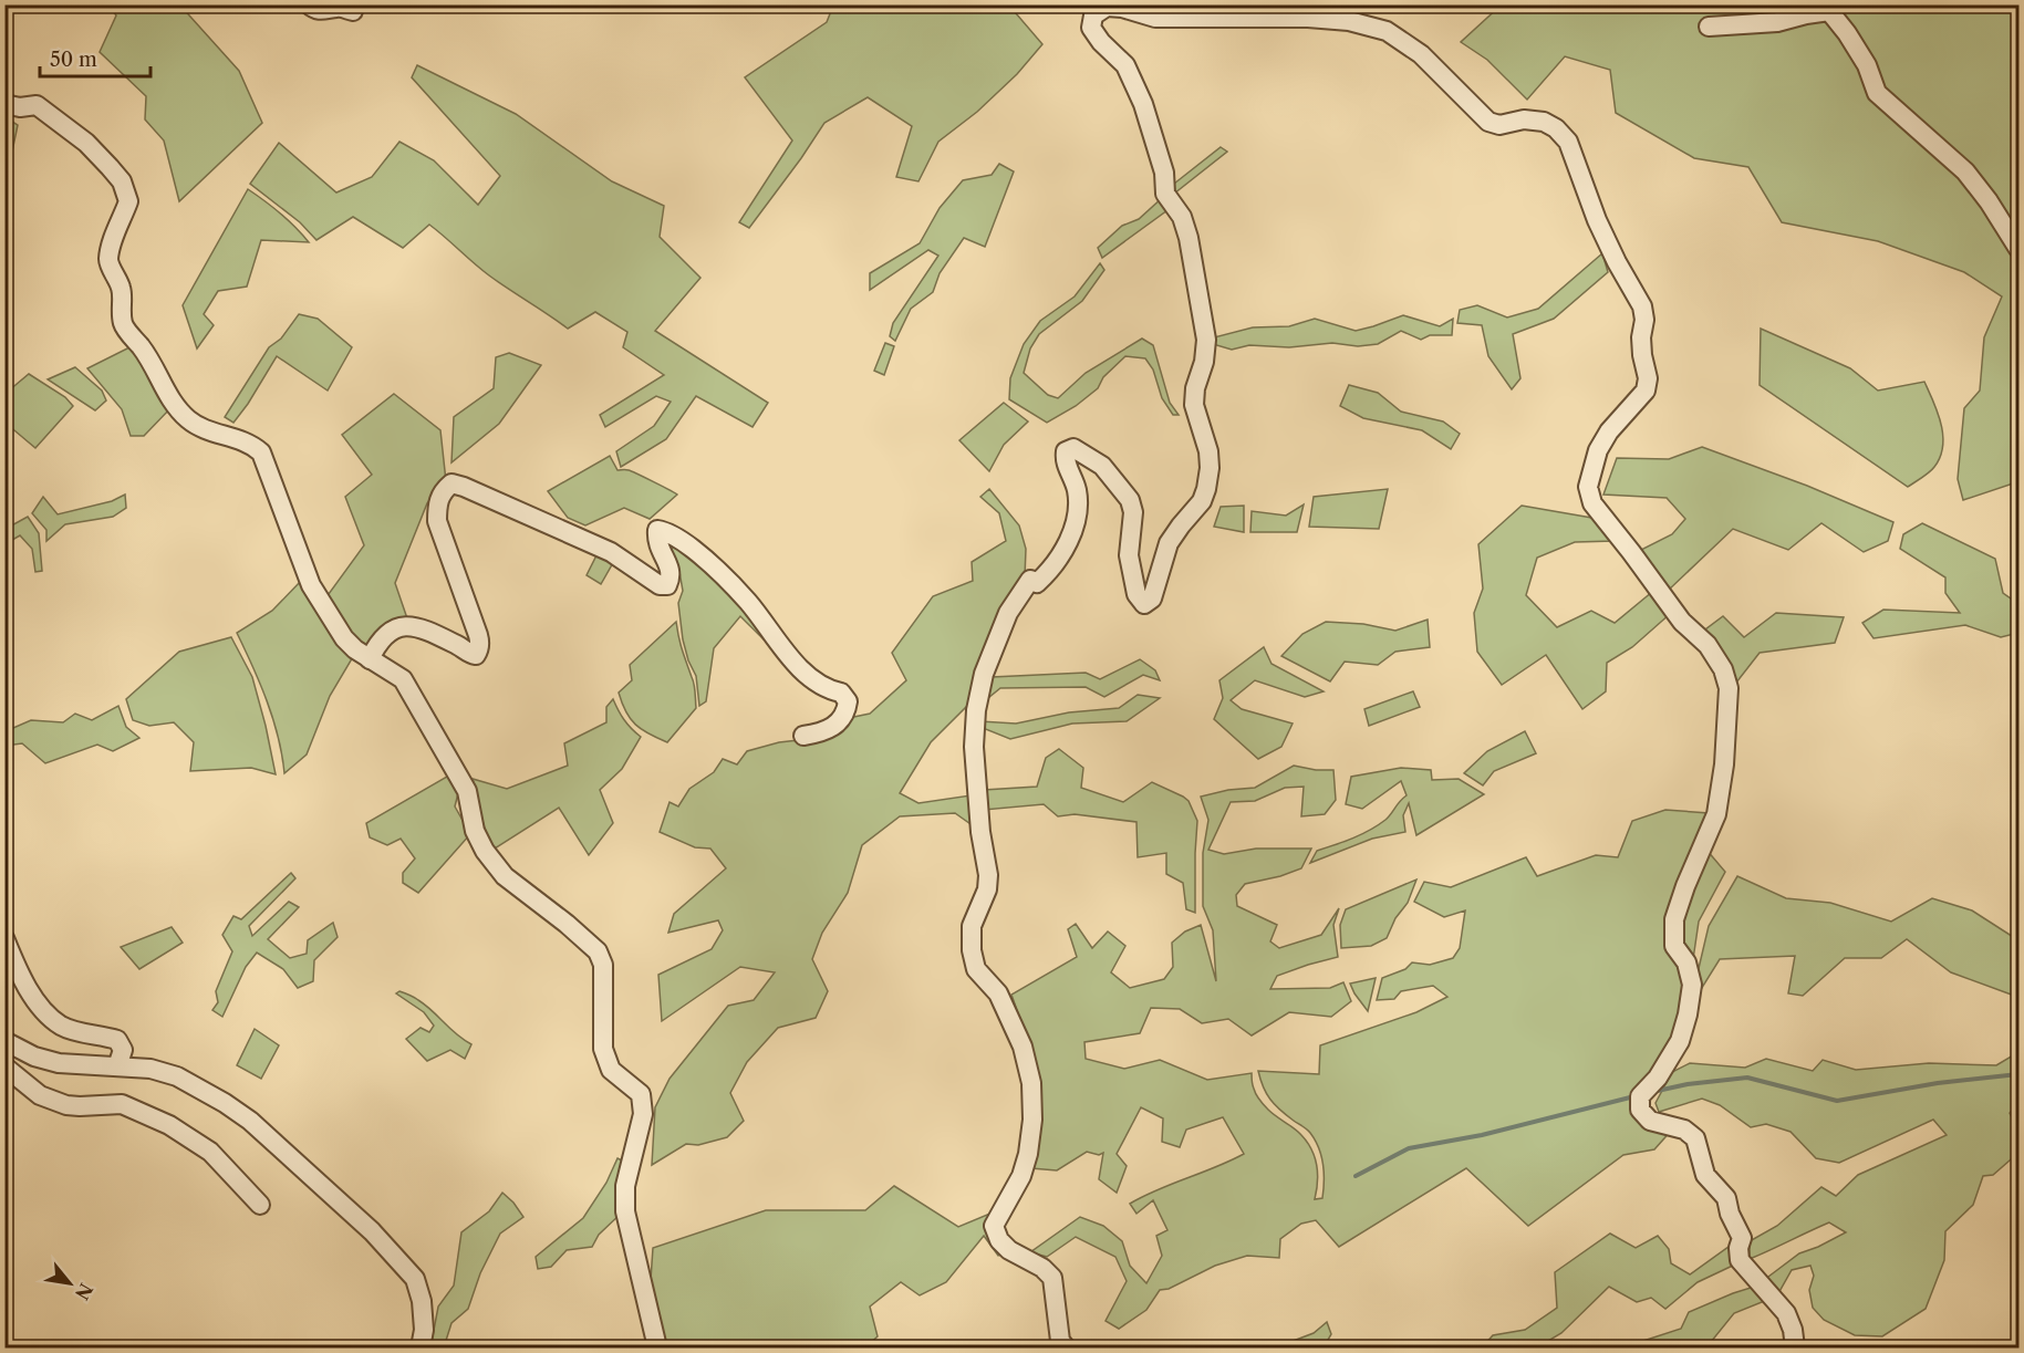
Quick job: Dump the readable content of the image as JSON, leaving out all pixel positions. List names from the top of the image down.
{
  "scale_bar": "50 m",
  "north": "bottom right"
}
